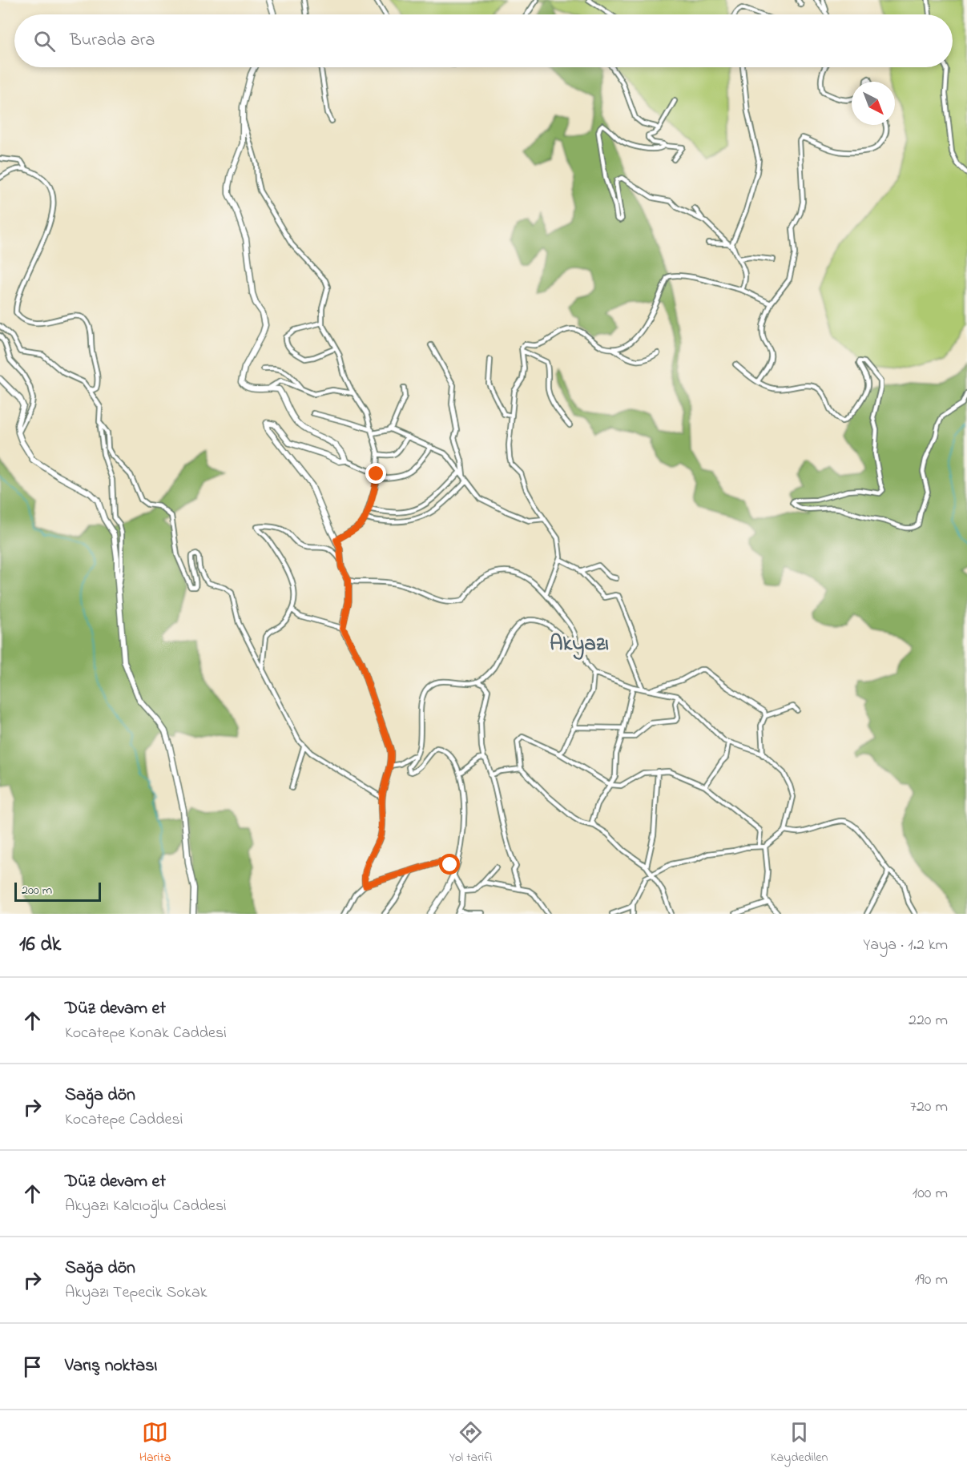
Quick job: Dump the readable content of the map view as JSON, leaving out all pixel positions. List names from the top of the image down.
{
  "districts": ["Akyazı"],
  "scale_bar": "200 m",
  "north": "bottom right",
  "page": {
    "search": "Burada ara",
    "scale": "200 m",
    "heading": ["16 dk", "Yaya · 1.2 km"],
    "list": [
      ["Düz devam et", "Kocatepe Konak Caddesi", "220 m"],
      ["Sağa dön", "Kocatepe Caddesi", "720 m"],
      ["Düz devam et", "Akyazı Kalcıoğlu Caddesi", "100 m"],
      ["Sağa dön", "Akyazı Tepecik Sokak", "190 m"],
      "Varış noktası"
    ],
    "nav": ["Harita", "Yol tarifi", "Kaydedilen"]
  }
}
